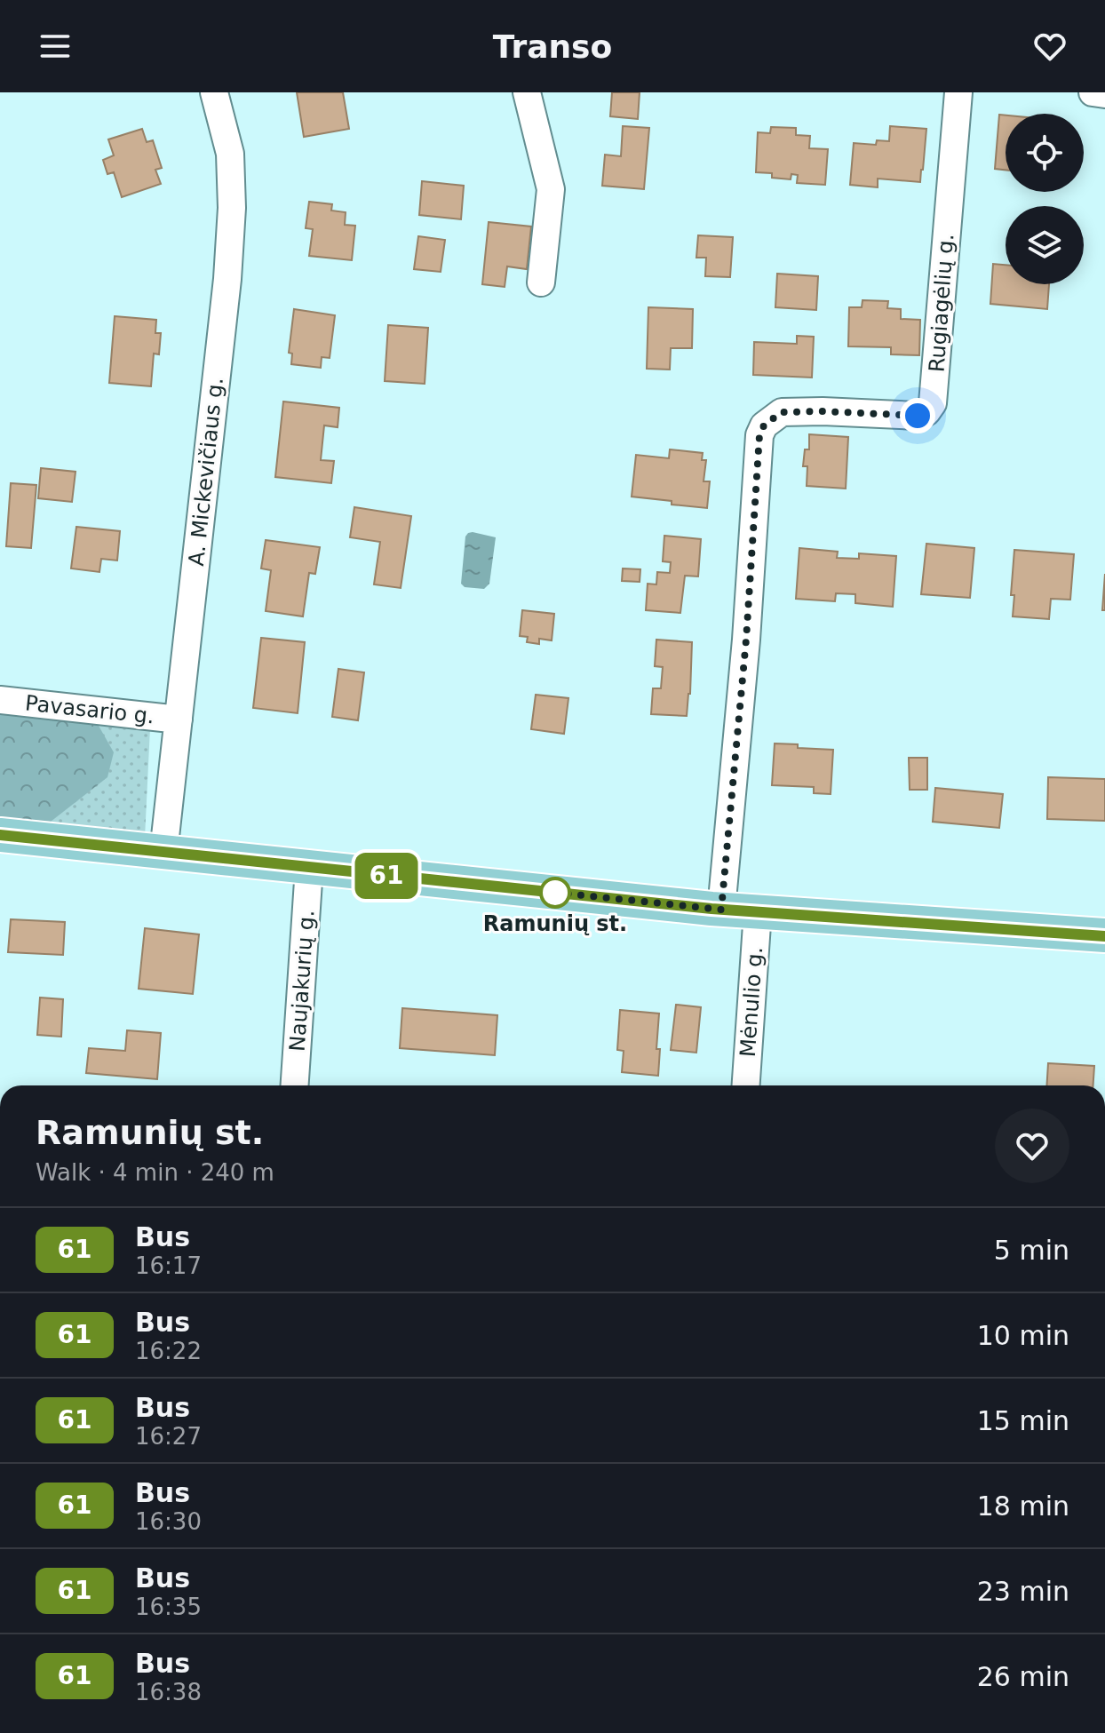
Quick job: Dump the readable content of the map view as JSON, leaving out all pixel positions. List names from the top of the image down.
{
  "streets": {
    "street": [
      "Rugiagėlių g.",
      "A. Mickevičiaus g.",
      "Pavasario g.",
      "Naujakurių g.",
      "Mėnulio g."
    ]
  },
  "crossings": [
    ["A. Mickevičiaus g.", "Pavasario g."]
  ],
  "places": ["Ramunių st."],
  "lines": ["bus line 61"],
  "page": {
    "header": "Transo",
    "on_map": "61",
    "heading": ["Ramunių st.", "Walk · 4 min · 240 m"],
    "list": [
      {
        "mark": "61",
        "name": "Bus",
        "note": "16:17",
        "value": "5 min"
      },
      {
        "mark": "61",
        "name": "Bus",
        "note": "16:22",
        "value": "10 min"
      },
      {
        "mark": "61",
        "name": "Bus",
        "note": "16:27",
        "value": "15 min"
      },
      {
        "mark": "61",
        "name": "Bus",
        "note": "16:30",
        "value": "18 min"
      },
      {
        "mark": "61",
        "name": "Bus",
        "note": "16:35",
        "value": "23 min"
      },
      {
        "mark": "61",
        "name": "Bus",
        "note": "16:38",
        "value": "26 min"
      }
    ]
  }
}
